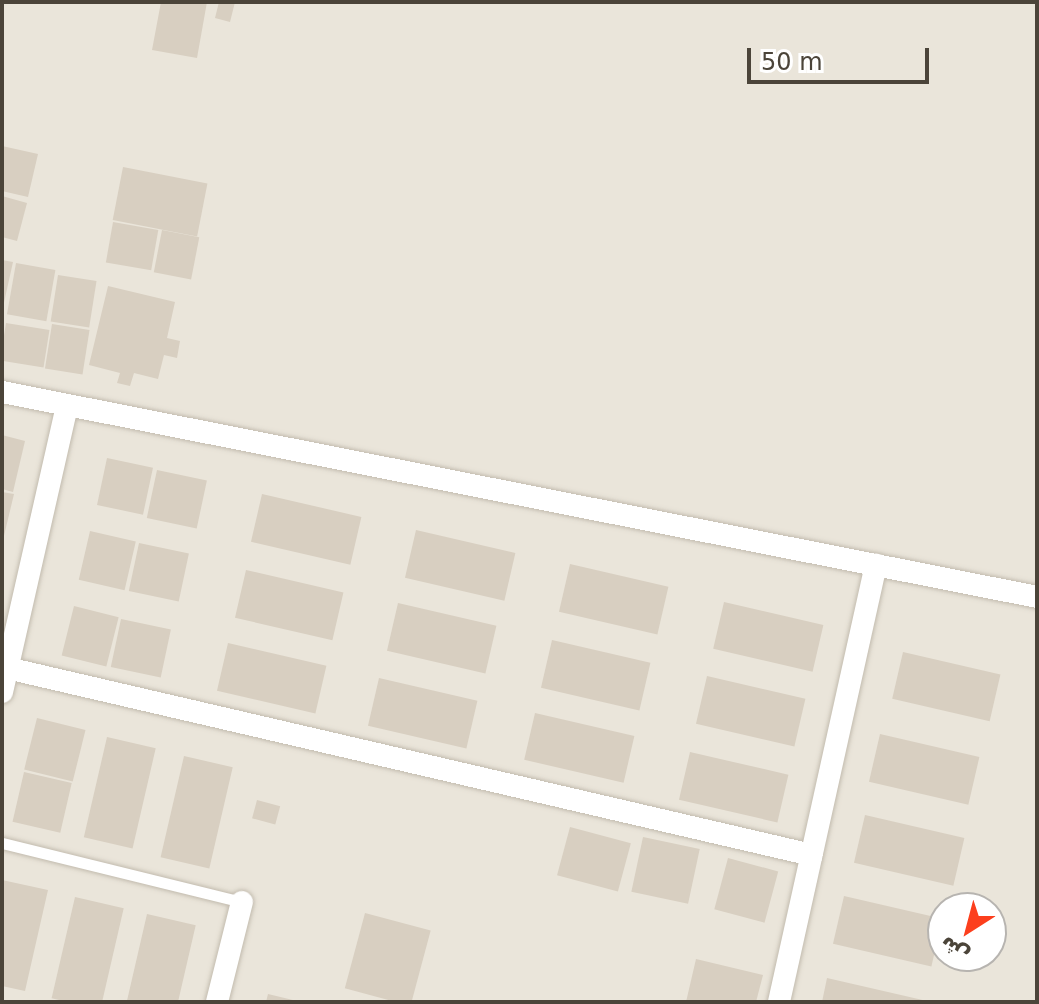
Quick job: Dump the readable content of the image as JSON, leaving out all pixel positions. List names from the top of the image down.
{
  "scale_bar": "50 m",
  "north": "bottom left"
}
